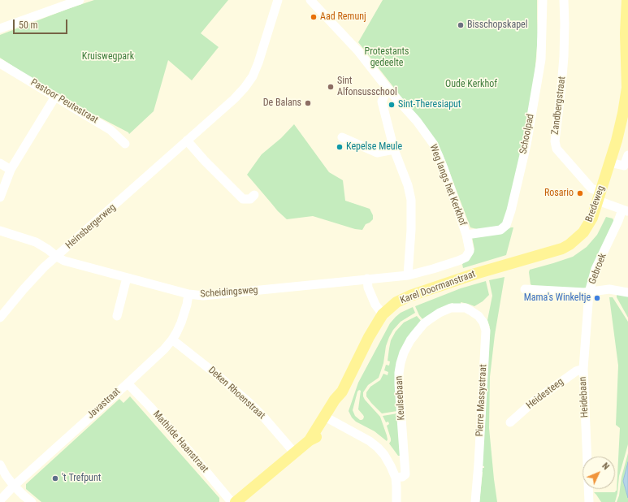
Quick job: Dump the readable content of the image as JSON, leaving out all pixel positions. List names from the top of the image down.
{
  "streets": {
    "main road": ["Bredeweg", "Karel Doormanstraat"],
    "street": [
      "Pastoor Peutestraat",
      "Zandbergstraat",
      "Schoolpad",
      "Weg langs het Kerkhof",
      "Heinsbergerweg",
      "Gebroek",
      "Scheidingsweg",
      "Deken Rhoenstraat",
      "Heidesteeg",
      "Heidebaan",
      "Keulsebaan",
      "Pierre Massystraat",
      "Javastraat",
      "Mathilde Haanstraat"
    ]
  },
  "crossings": [
    ["Zandbergstraat", "Bredeweg"],
    ["Zandbergstraat", "Gebroek"],
    ["Schoolpad", "Weg langs het Kerkhof"],
    ["Weg langs het Kerkhof", "Scheidingsweg"],
    ["Bredeweg", "Karel Doormanstraat"],
    ["Heinsbergerweg", "Scheidingsweg"],
    ["Gebroek", "Heidebaan"],
    ["Karel Doormanstraat", "Deken Rhoenstraat"],
    ["Scheidingsweg", "Javastraat"],
    ["Deken Rhoenstraat", "Javastraat"],
    ["Heidesteeg", "Heidebaan"],
    ["Keulsebaan", "Pierre Massystraat"],
    ["Javastraat", "Mathilde Haanstraat"]
  ],
  "parks": ["Protestants gedeelte", "Kruiswegpark", "Oude Kerkhof"],
  "places": [
    "Aad Remunj",
    "Bisschopskapel",
    "Sint Alfonsusschool",
    "De Balans",
    "Sint-Theresiaput",
    "Kepelse Meule",
    "Rosario",
    "Mama's Winkeltje",
    "'t Trefpunt"
  ],
  "scale_bar": "50 m",
  "north": "top right"
}
